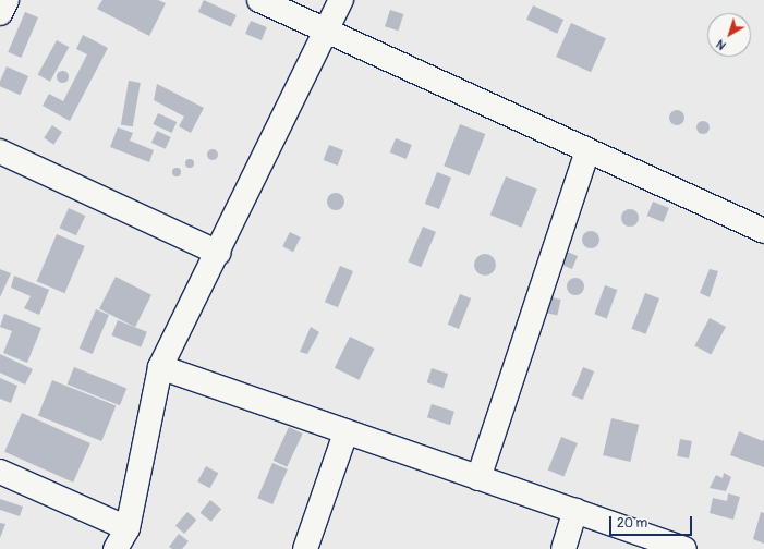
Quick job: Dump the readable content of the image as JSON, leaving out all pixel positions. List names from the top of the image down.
{
  "scale_bar": "20 m",
  "north": "bottom left"
}
